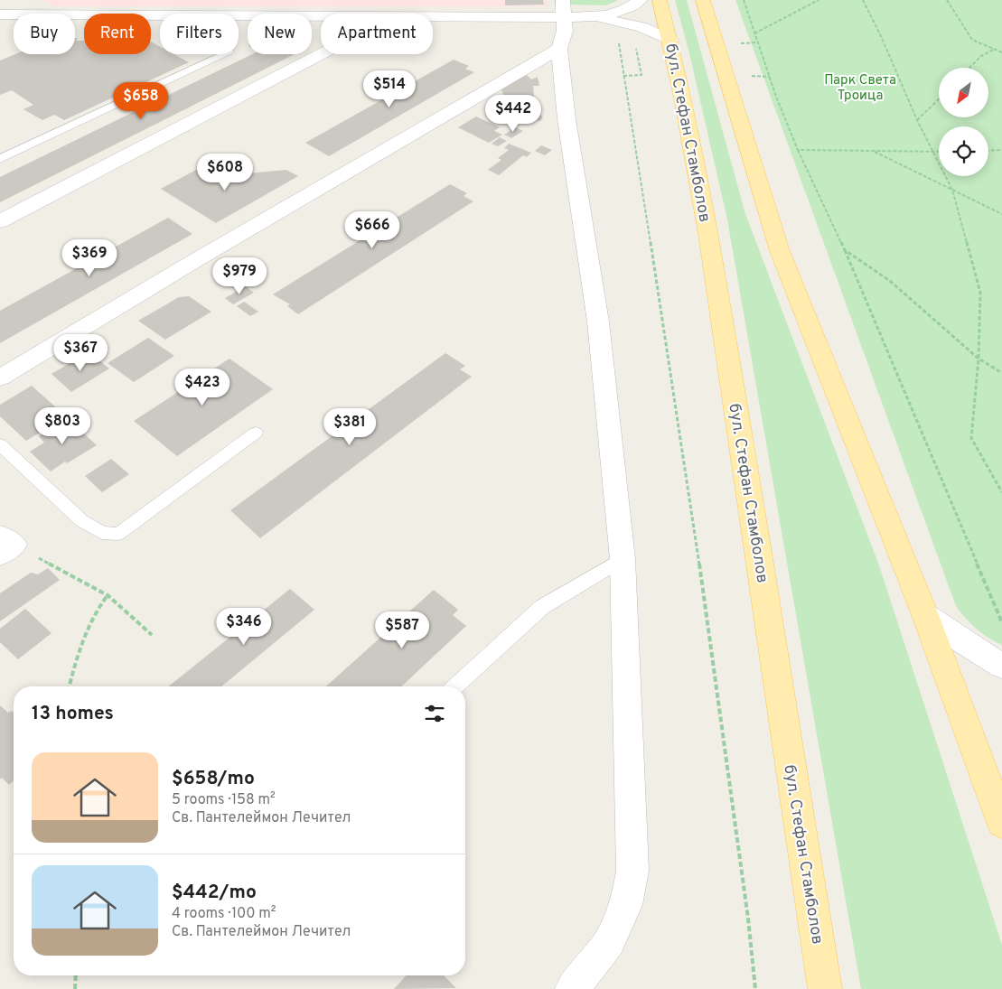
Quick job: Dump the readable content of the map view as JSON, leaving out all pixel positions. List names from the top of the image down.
{
  "streets": {
    "main road": ["бул. Стефан Стамболов"]
  },
  "parks": ["Парк Света Троица"],
  "north": "bottom left",
  "page": {
    "chip": [
      "Buy",
      "Rent",
      "Filters",
      "New",
      "Apartment"
    ],
    "price": [
      "$514",
      "$658",
      "$442",
      "$608",
      "$666",
      "$369",
      "$979",
      "$367",
      "$423",
      "$803",
      "$381",
      "$346",
      "$587"
    ],
    "heading": "13 homes",
    "list": [
      {
        "name": "$658/mo",
        "note": "5 rooms · 158 m² · Св. Пантелеймон Лечител"
      },
      {
        "name": "$442/mo",
        "note": "4 rooms · 100 m² · Св. Пантелеймон Лечител"
      }
    ]
  }
}
